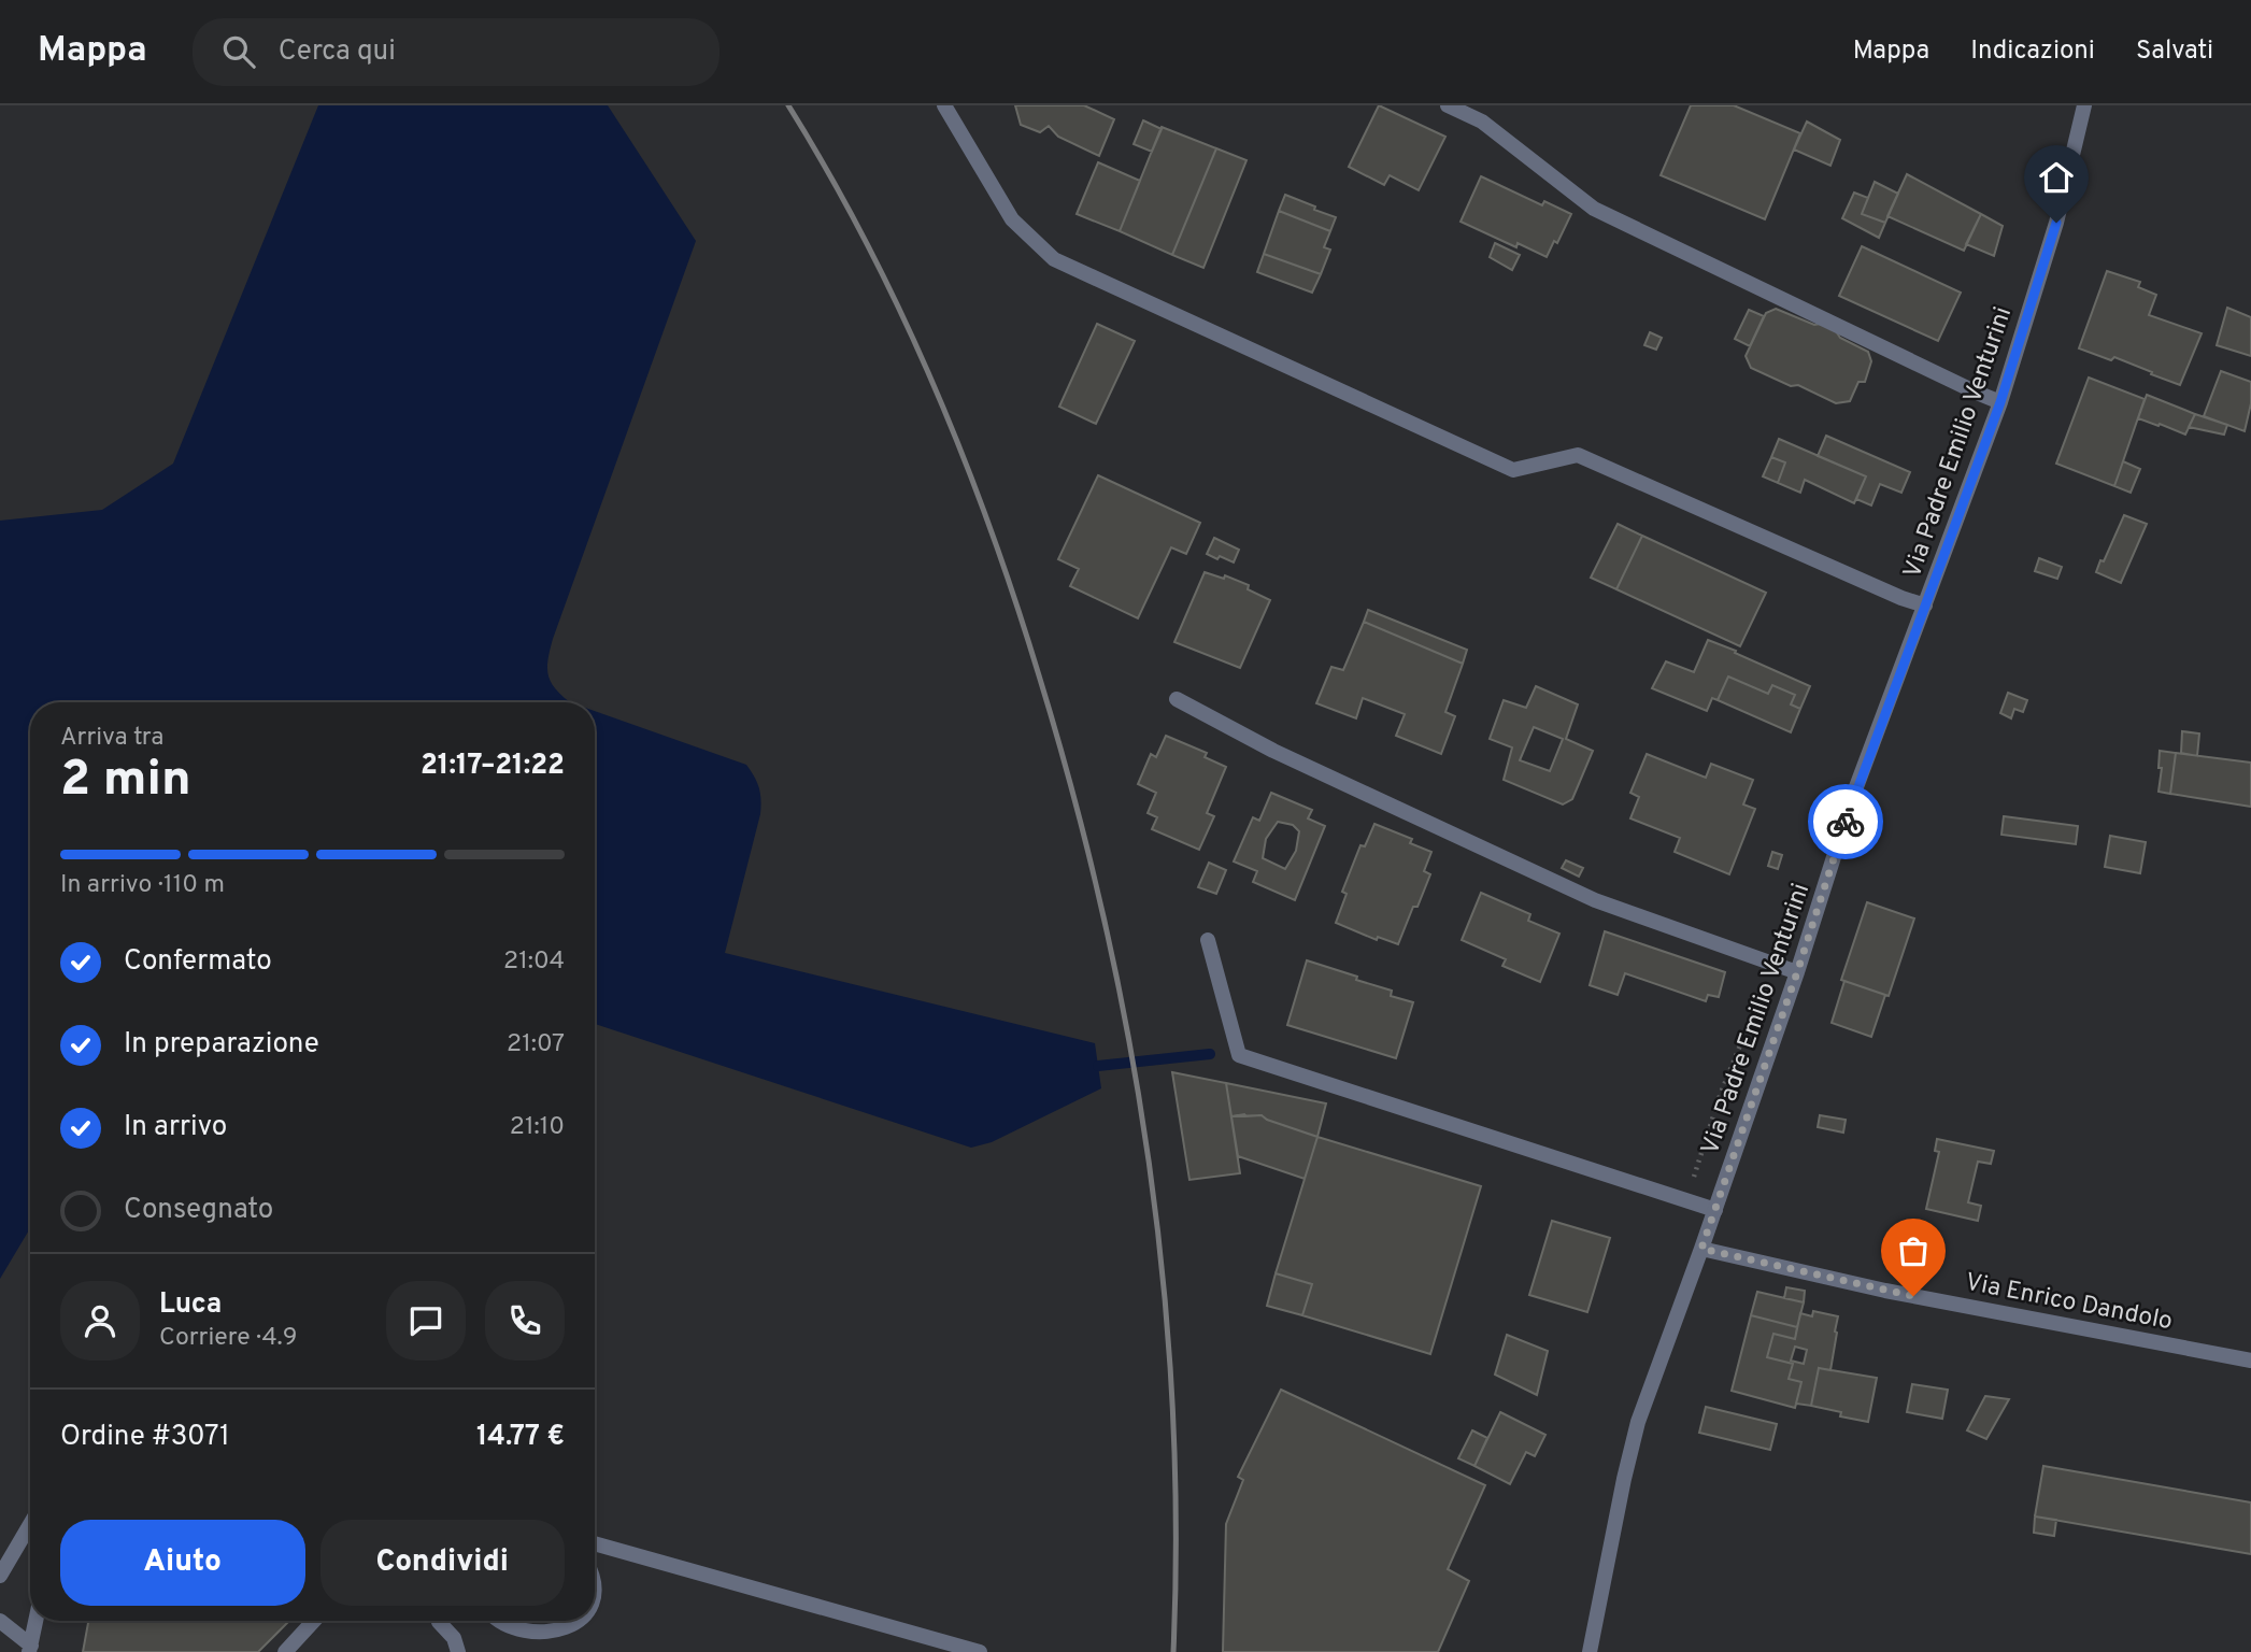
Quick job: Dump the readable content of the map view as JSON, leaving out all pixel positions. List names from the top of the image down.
{
  "streets": {
    "street": ["Via Padre Emilio Venturini", "Via Enrico Dandolo"]
  },
  "crossings": [
    ["Via Padre Emilio Venturini", "Via Enrico Dandolo"]
  ],
  "page": {
    "header": "Mappa",
    "search": "Cerca qui",
    "nav": ["Mappa", "Indicazioni", "Salvati"],
    "heading": ["2 min", "Arriva tra", "21:17–21:22"],
    "panel": [
      "Luca",
      "Corriere · 4.9",
      "Ordine #3071",
      "14.77 €"
    ],
    "bar": "In arrivo · 110 m",
    "list": [
      ["Confermato", "21:04"],
      ["In preparazione", "21:07"],
      ["In arrivo", "21:10"],
      "Consegnato"
    ],
    "buttons": ["Aiuto", "Condividi"]
  }
}
